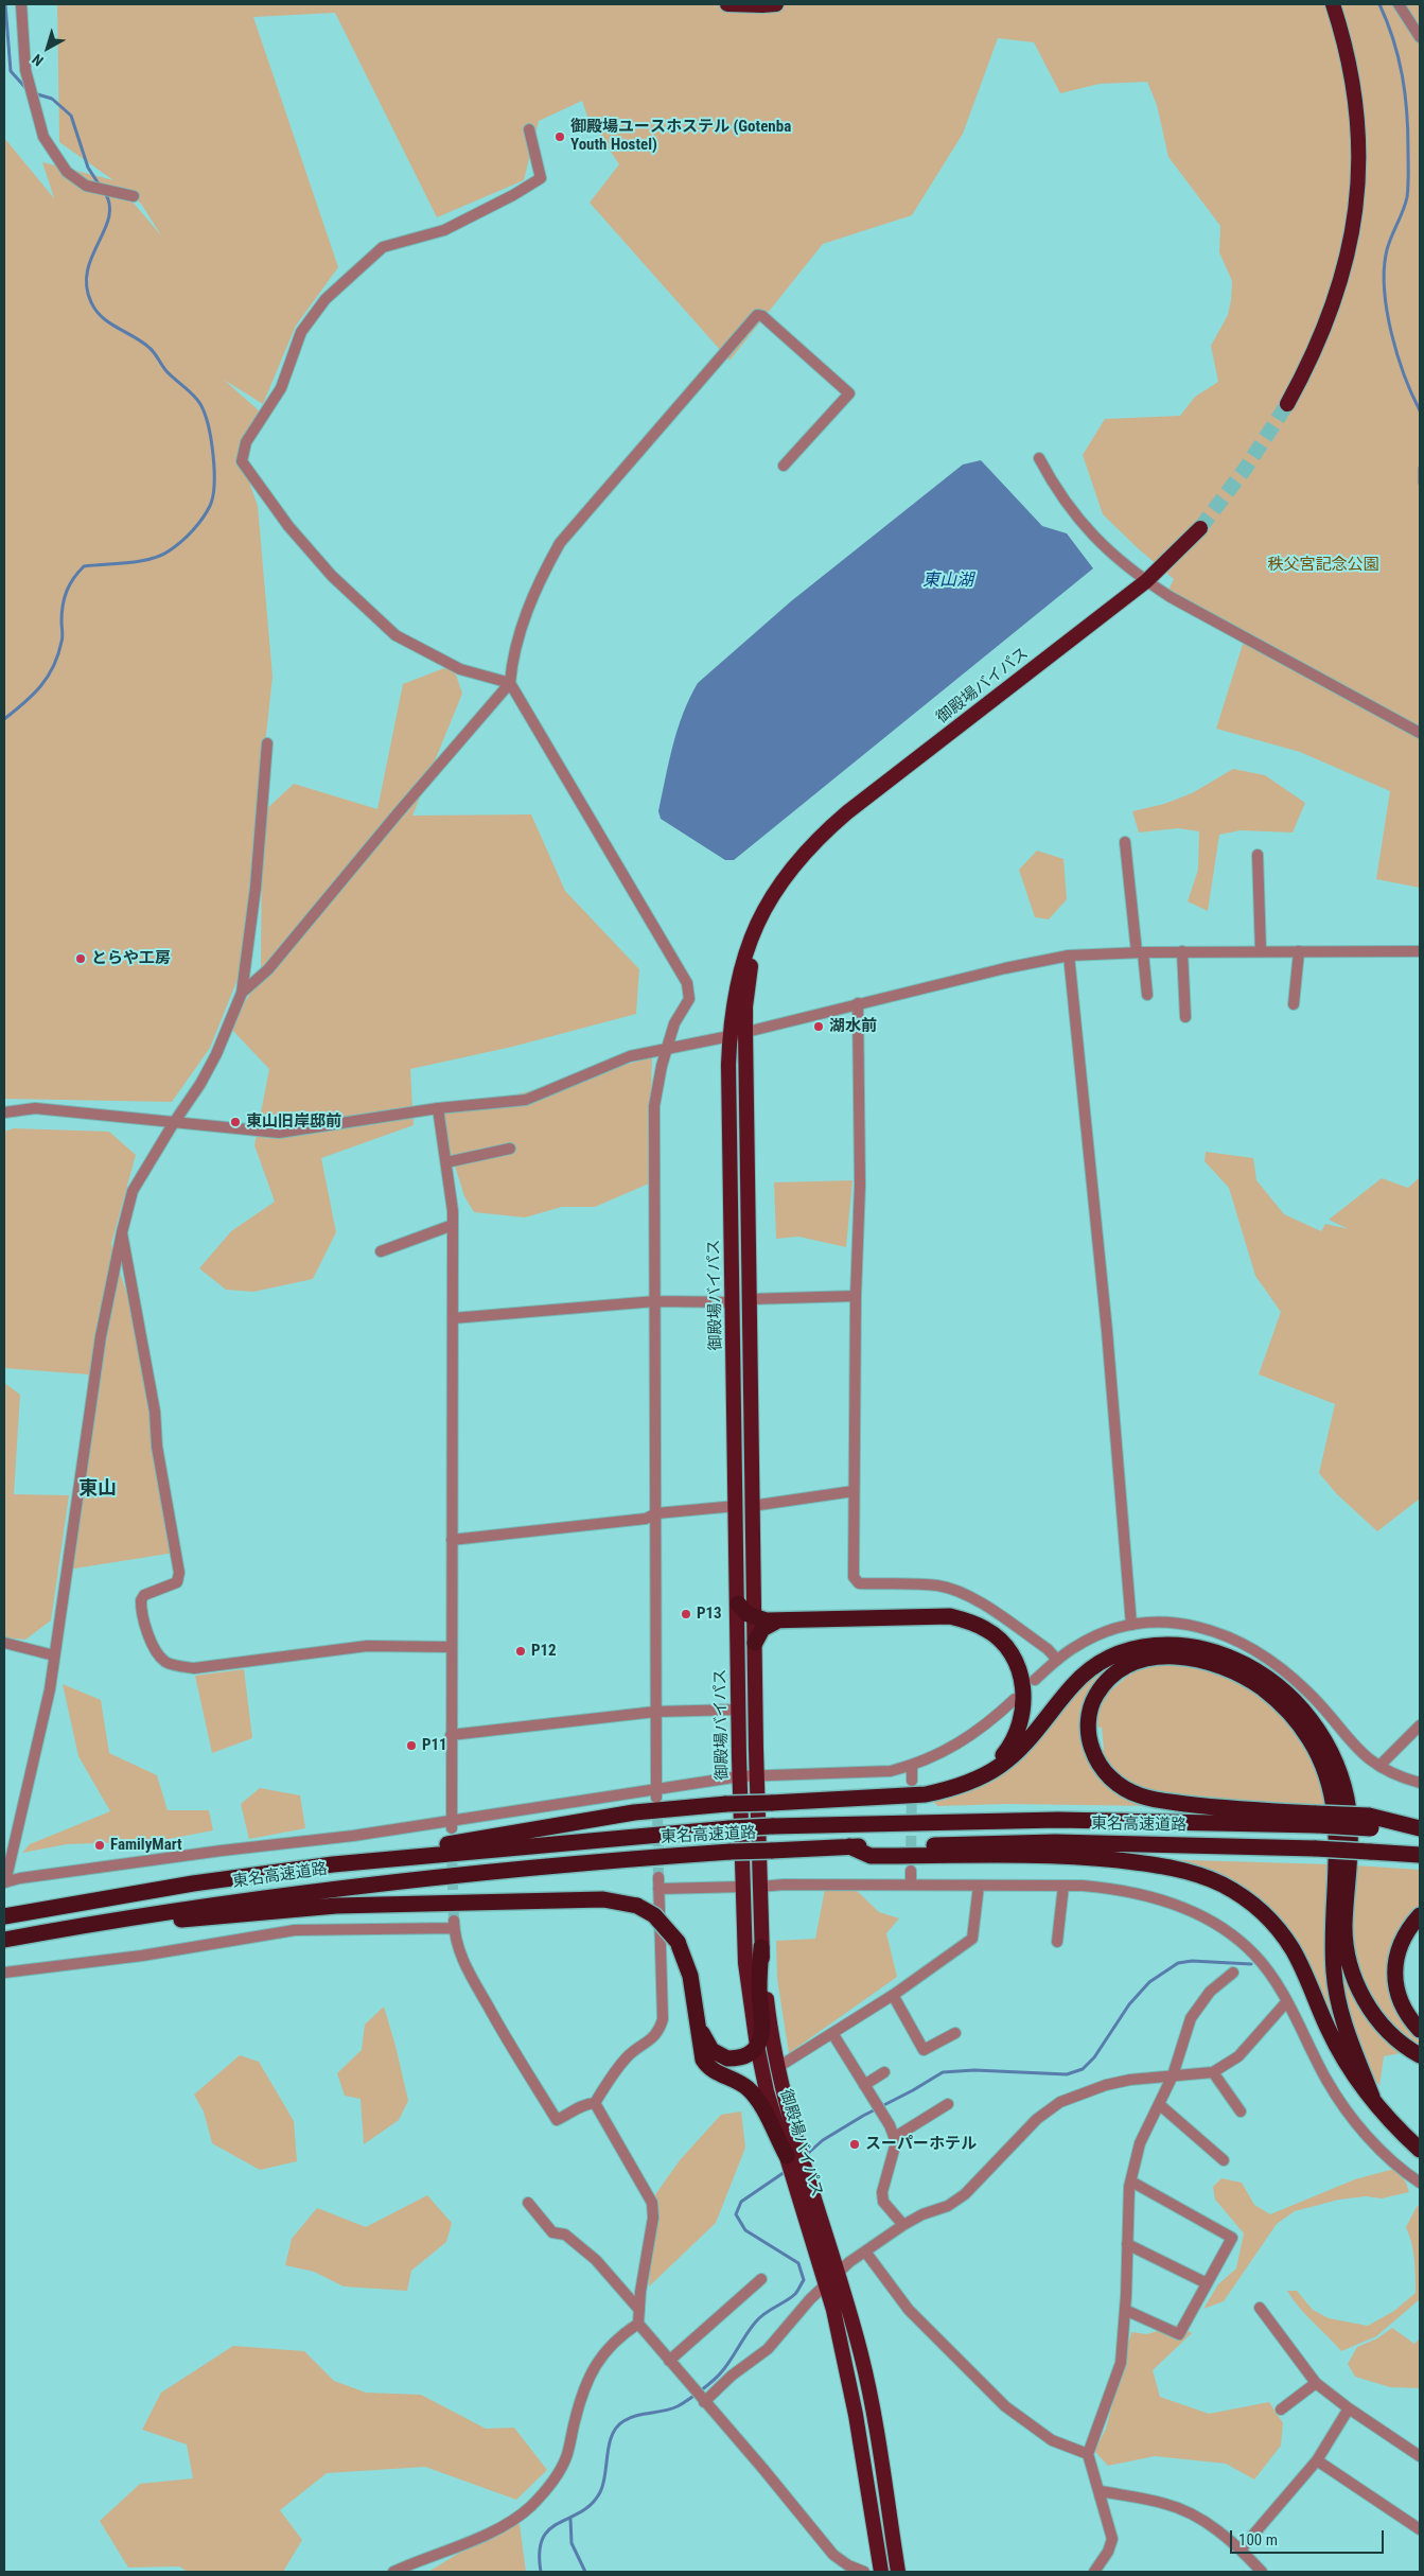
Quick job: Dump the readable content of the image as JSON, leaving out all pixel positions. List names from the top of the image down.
{
  "streets": {
    "highway": ["御殿場バイパス", "東名高速道路"]
  },
  "districts": ["東山"],
  "water": ["東山湖"],
  "parks": ["秩父宮記念公園"],
  "places": [
    "御殿場ユースホステル (Gotenba Youth Hostel)",
    "とらや工房",
    "湖水前",
    "東山旧岸邸前",
    "P13",
    "P12",
    "P11",
    "FamilyMart",
    "スーパーホテル"
  ],
  "scale_bar": "100 m",
  "north": "bottom left"
}
